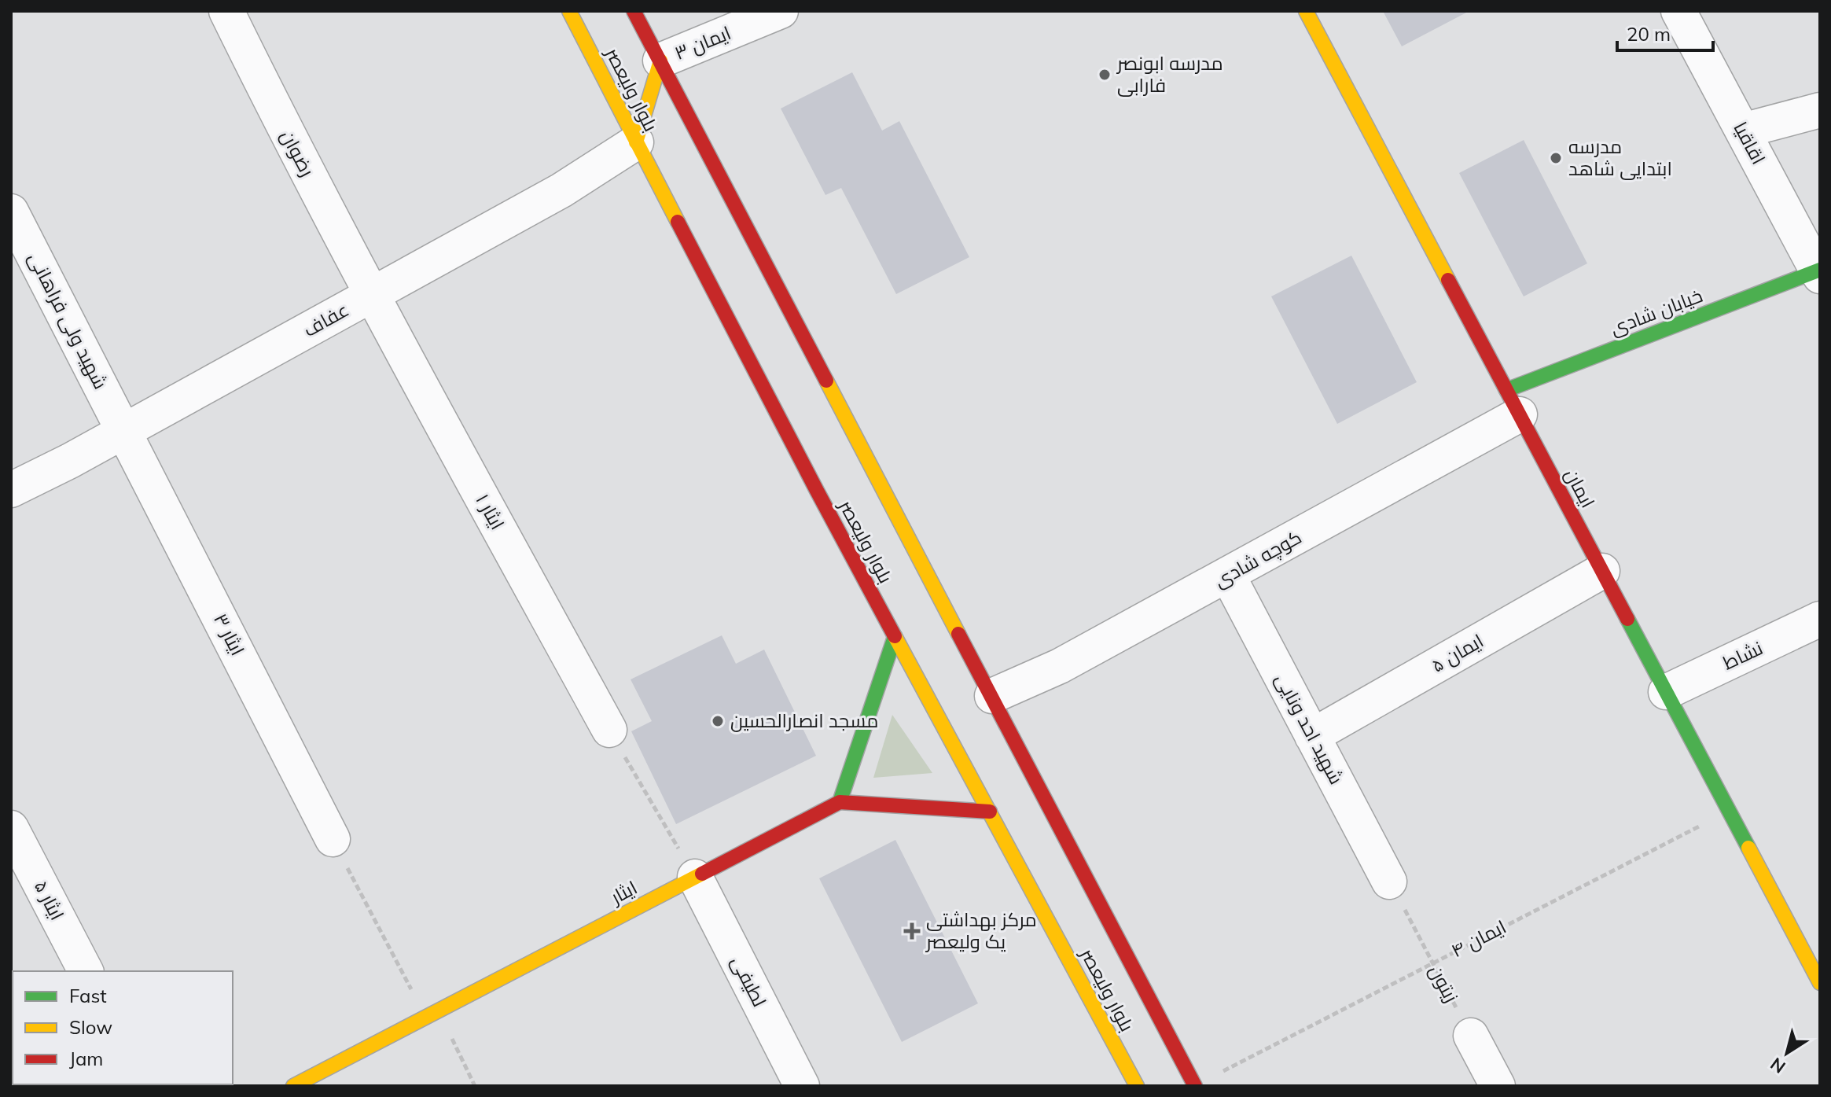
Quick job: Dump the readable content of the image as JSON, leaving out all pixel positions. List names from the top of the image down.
{
  "streets": {
    "main road": [
      "بلوار ولیعصر",
      "خیابان شادی",
      "ایمان",
      "ایثار"
    ],
    "street": [
      "ایمان ۳",
      "اقاقیا",
      "رضوان",
      "عفاف",
      "شهید ولی فراهانی",
      "ایثار ۱",
      "کوچه شادی",
      "ایثار ۳",
      "ایمان ۵",
      "نشاط",
      "شهید احد ونایی",
      "ایثار ۵",
      "لطیفی"
    ],
    "path": ["ایمان ۴", "زیتون"]
  },
  "crossings": [
    ["ایمان ۳", "بلوار ولیعصر"],
    ["بلوار ولیعصر", "عفاف"],
    ["بلوار ولیعصر", "کوچه شادی"],
    ["بلوار ولیعصر", "ایمان ۴"],
    ["اقاقیا", "خیابان شادی"],
    ["رضوان", "عفاف"],
    ["رضوان", "ایثار ۱"],
    ["خیابان شادی", "ایمان"],
    ["خیابان شادی", "کوچه شادی"],
    ["عفاف", "شهید ولی فراهانی"],
    ["عفاف", "ایثار ۱"],
    ["عفاف", "ایثار ۳"],
    ["شهید ولی فراهانی", "ایثار ۳"],
    ["ایمان", "کوچه شادی"],
    ["ایمان", "ایمان ۵"],
    ["ایمان", "نشاط"],
    ["ایمان", "ایمان ۴"],
    ["کوچه شادی", "شهید احد ونایی"],
    ["ایمان ۵", "شهید احد ونایی"],
    ["شهید احد ونایی", "زیتون"],
    ["ایثار", "لطیفی"],
    ["ایمان ۴", "زیتون"]
  ],
  "places": {
    "other": ["مدرسه ابونصر فارابی", "مدرسه ابتدایی شاهد", "مسجد انصارالحسین"],
    "health": ["مرکز بهداشتی یک ولیعصر"]
  },
  "legend": ["Fast", "Slow", "Jam"],
  "scale_bar": "20 m",
  "north": "bottom left"
}
